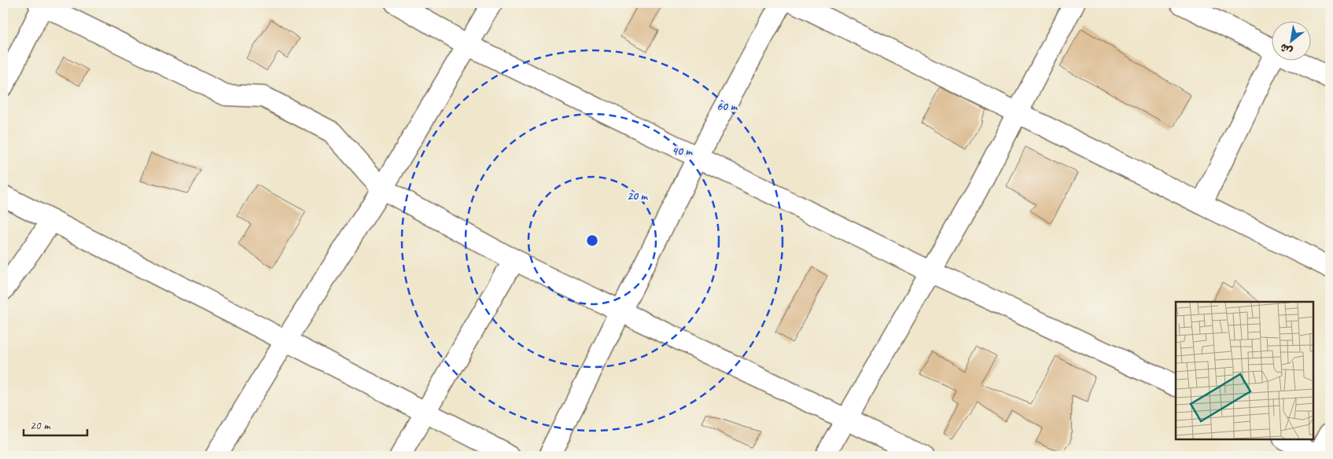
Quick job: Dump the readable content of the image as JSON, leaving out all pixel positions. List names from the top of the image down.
{
  "scale_bar": "20 m",
  "north": "bottom left",
  "rings": ["60 m", "40 m", "20 m"]
}
